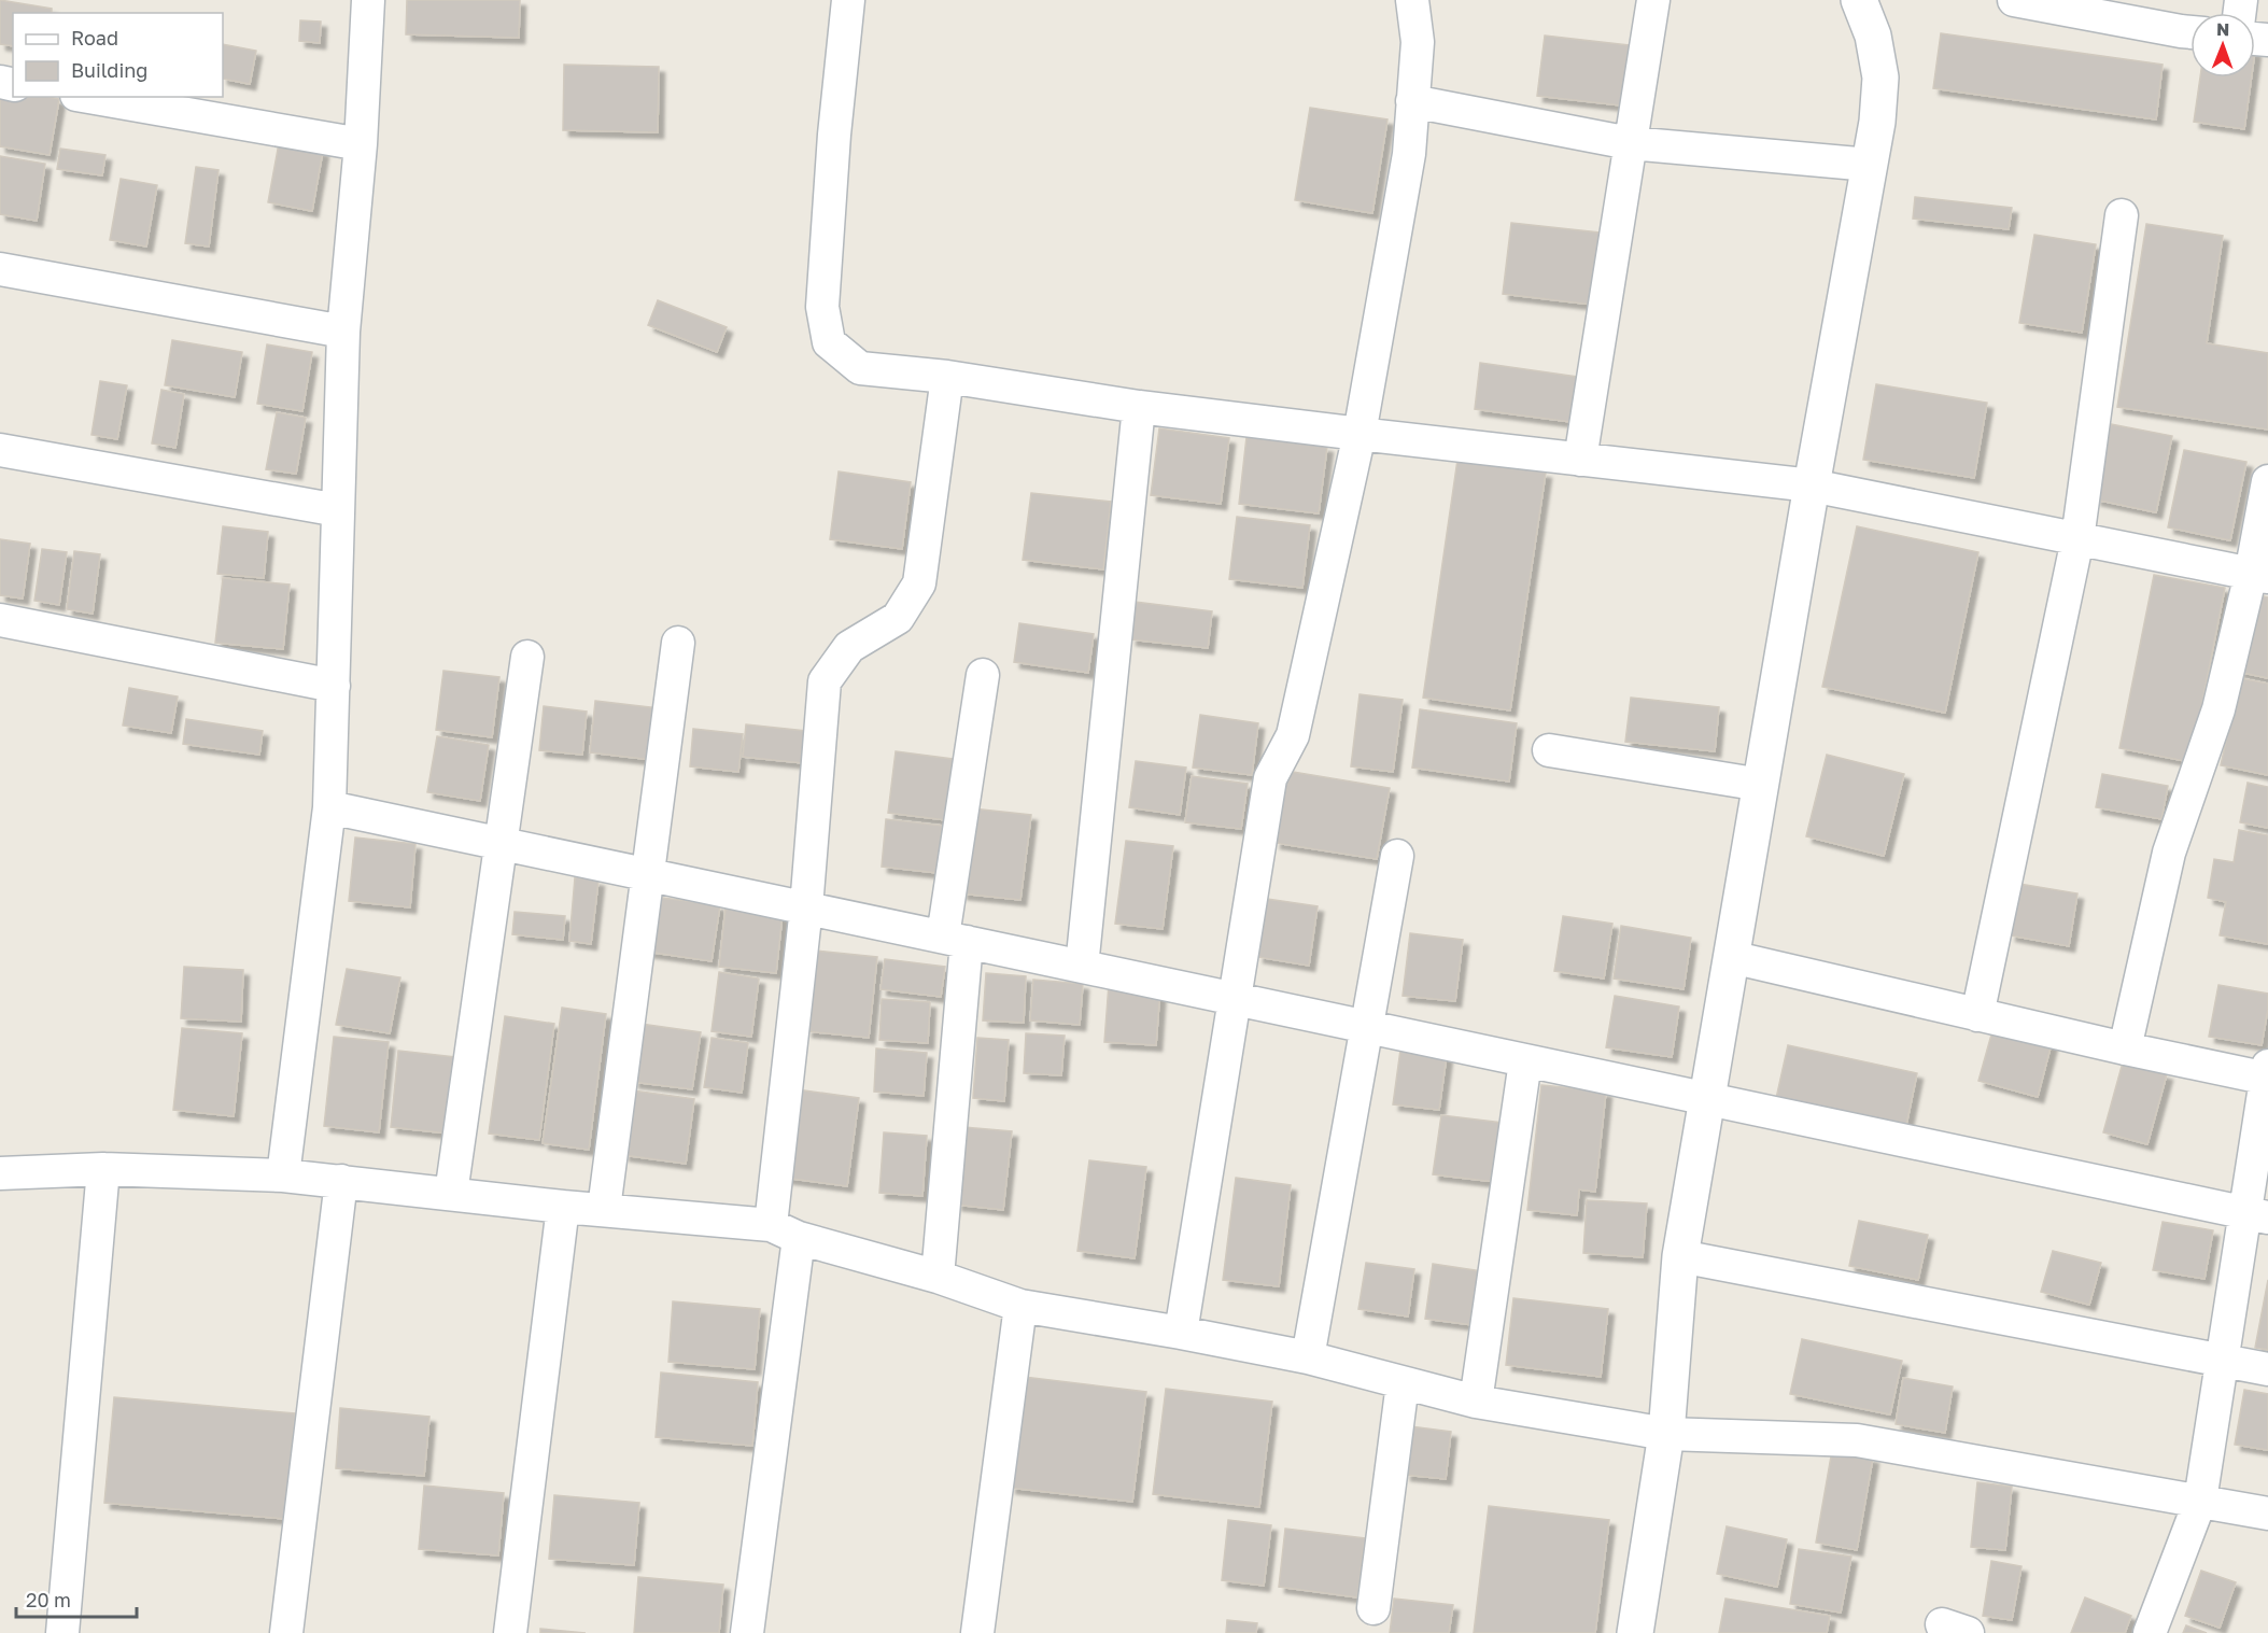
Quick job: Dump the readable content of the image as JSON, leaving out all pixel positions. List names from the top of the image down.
{
  "legend": ["Road", "Building"],
  "scale_bar": "20 m",
  "north": "top"
}
